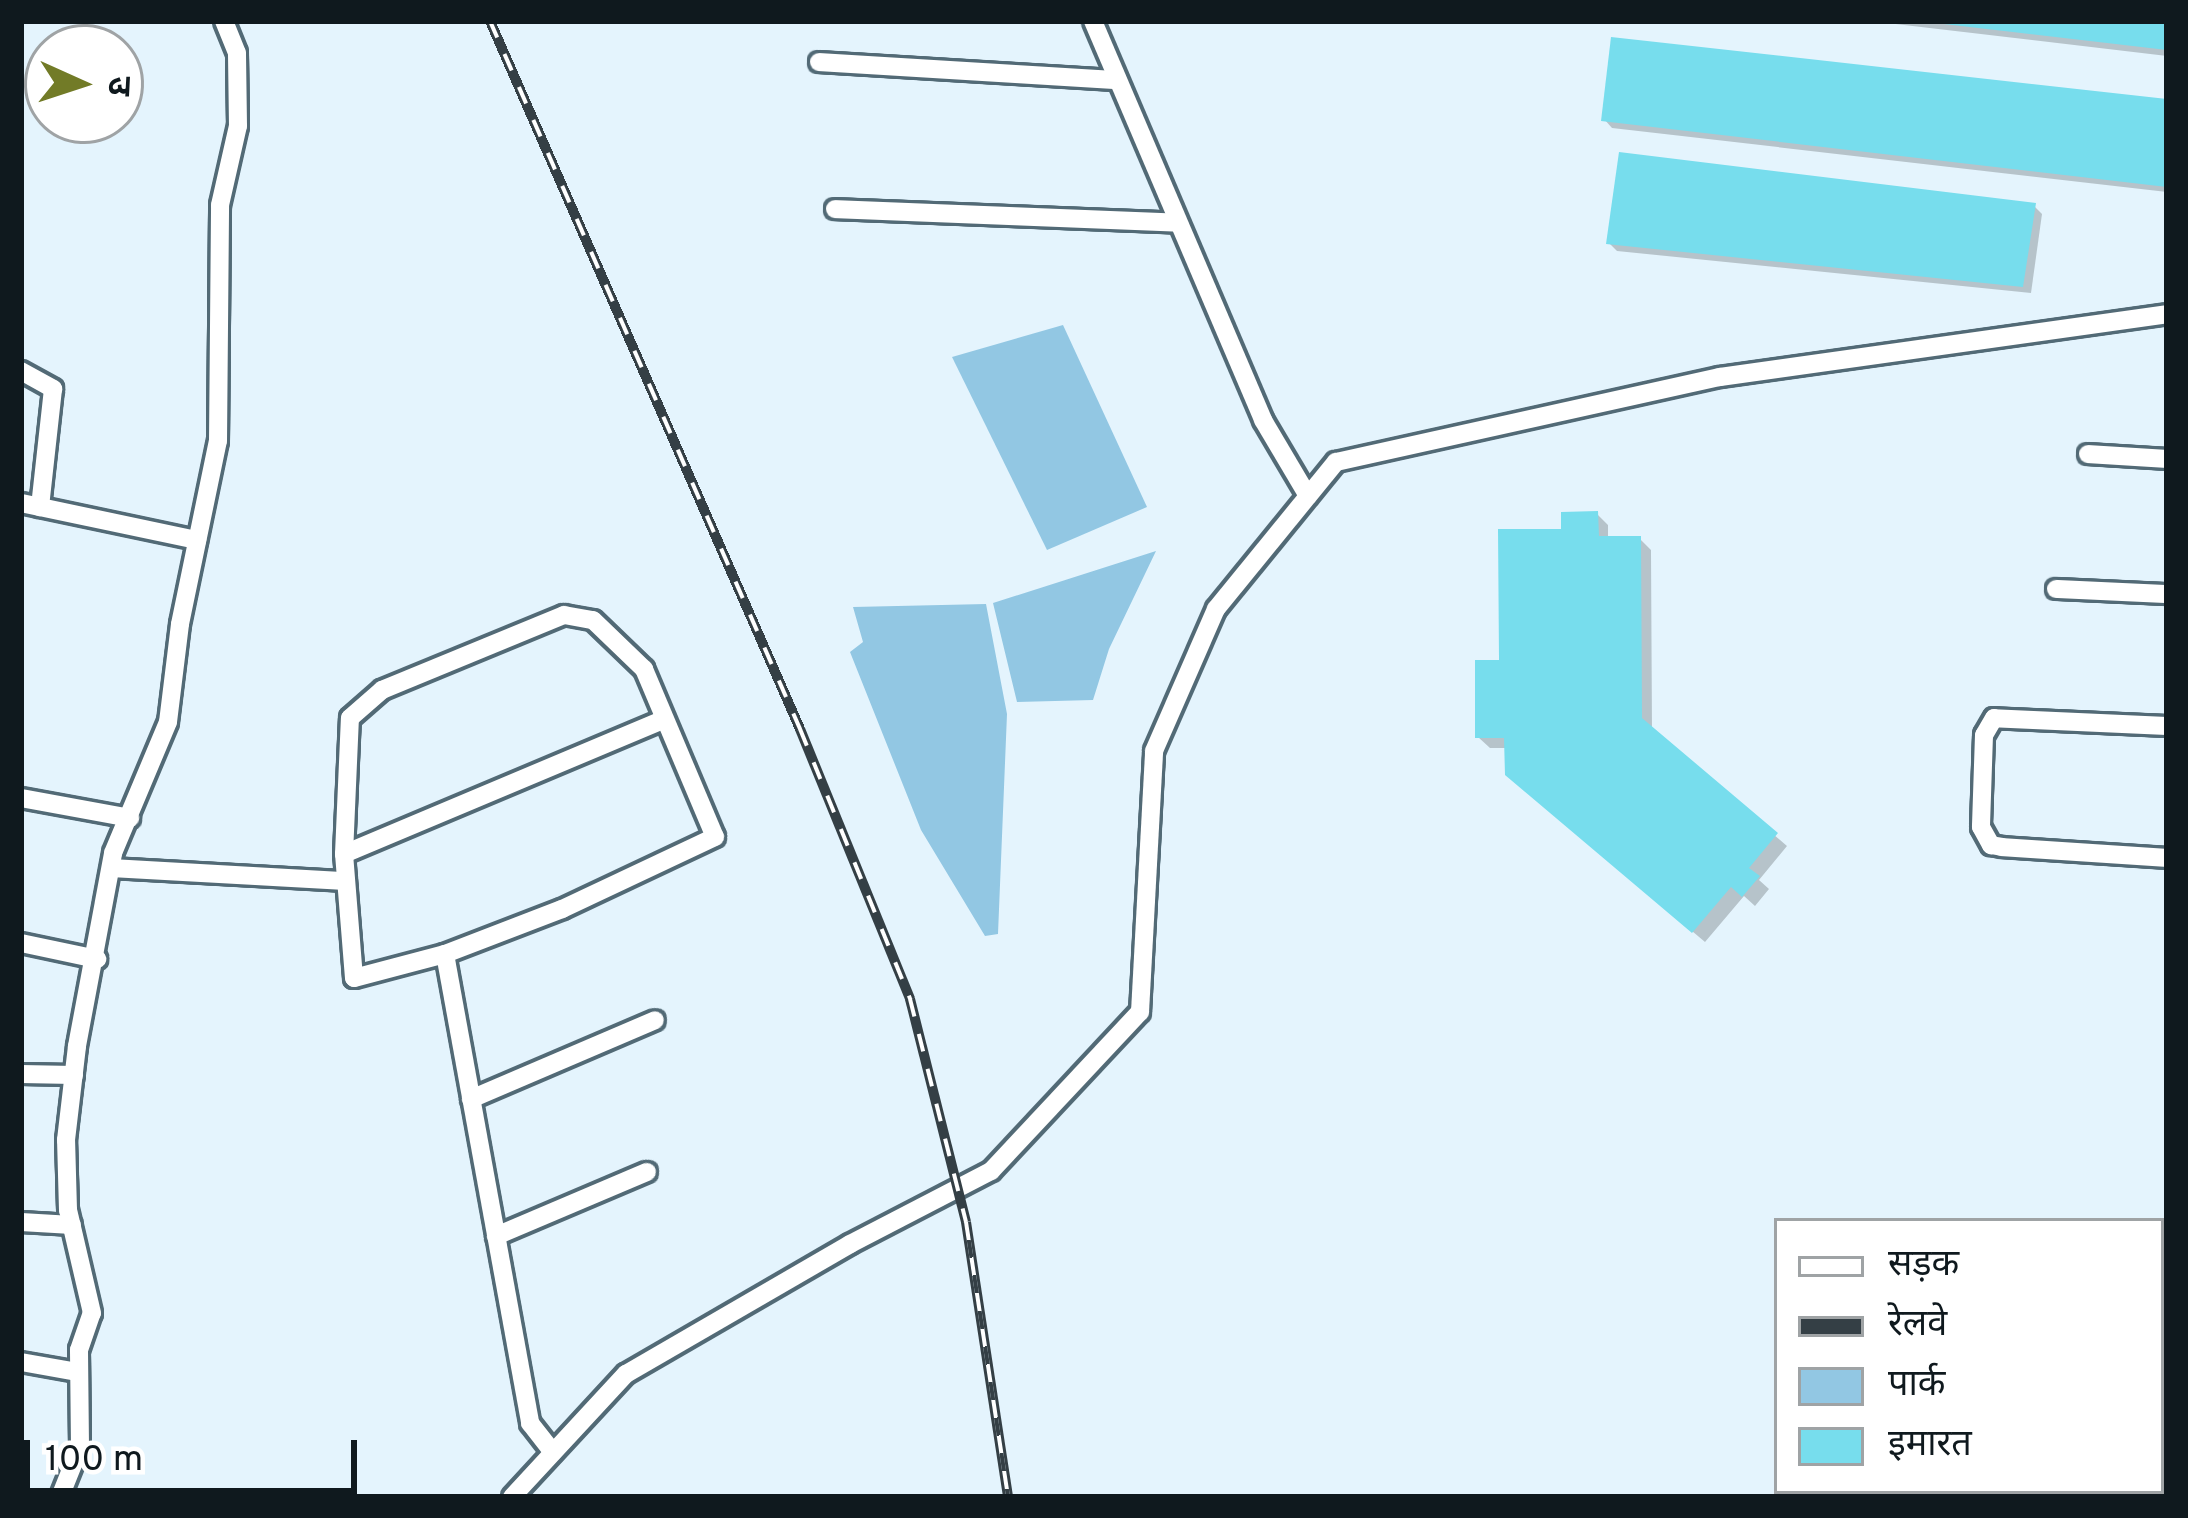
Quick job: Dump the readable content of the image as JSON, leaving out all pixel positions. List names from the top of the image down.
{
  "legend": [
    "सड़क",
    "रेलवे",
    "पार्क",
    "इमारत"
  ],
  "scale_bar": "100 m",
  "north": "right"
}
